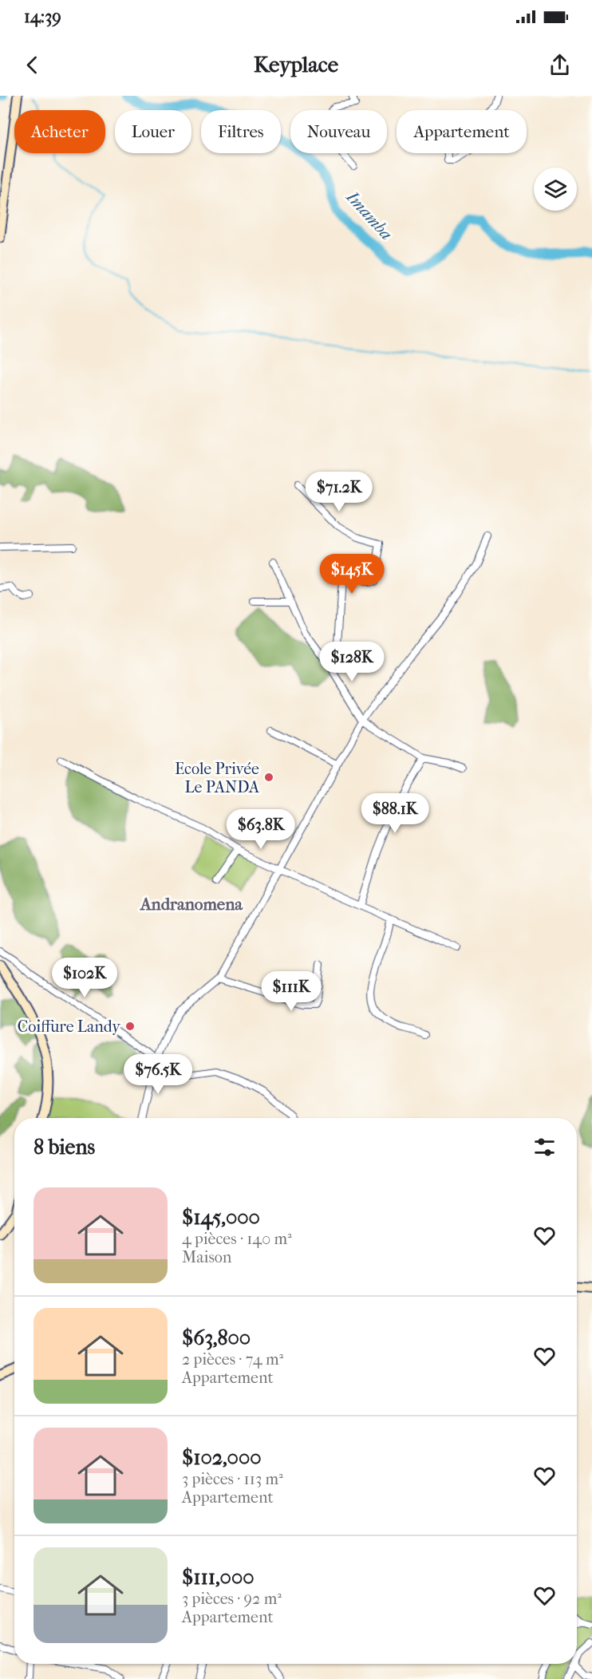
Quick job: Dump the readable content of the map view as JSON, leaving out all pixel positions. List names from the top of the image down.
{
  "districts": ["Andranomena"],
  "water": ["Imamba"],
  "places": ["Ecole Privée Le PANDA", "Coiffure Landy"],
  "page": {
    "status": "14:39",
    "header": "Keyplace",
    "chip": [
      "Acheter",
      "Louer",
      "Filtres",
      "Nouveau",
      "Appartement"
    ],
    "price": [
      "$71.2K",
      "$145K",
      "$128K",
      "$88.1K",
      "$63.8K",
      "$102K",
      "$111K",
      "$76.5K"
    ],
    "heading": "8 biens",
    "list": [
      {
        "name": "$145,000",
        "note": "4 pièces · 140 m² · Maison"
      },
      {
        "name": "$63,800",
        "note": "2 pièces · 74 m² · Appartement"
      },
      {
        "name": "$102,000",
        "note": "3 pièces · 113 m² · Appartement"
      },
      {
        "name": "$111,000",
        "note": "3 pièces · 92 m² · Appartement"
      }
    ]
  }
}
